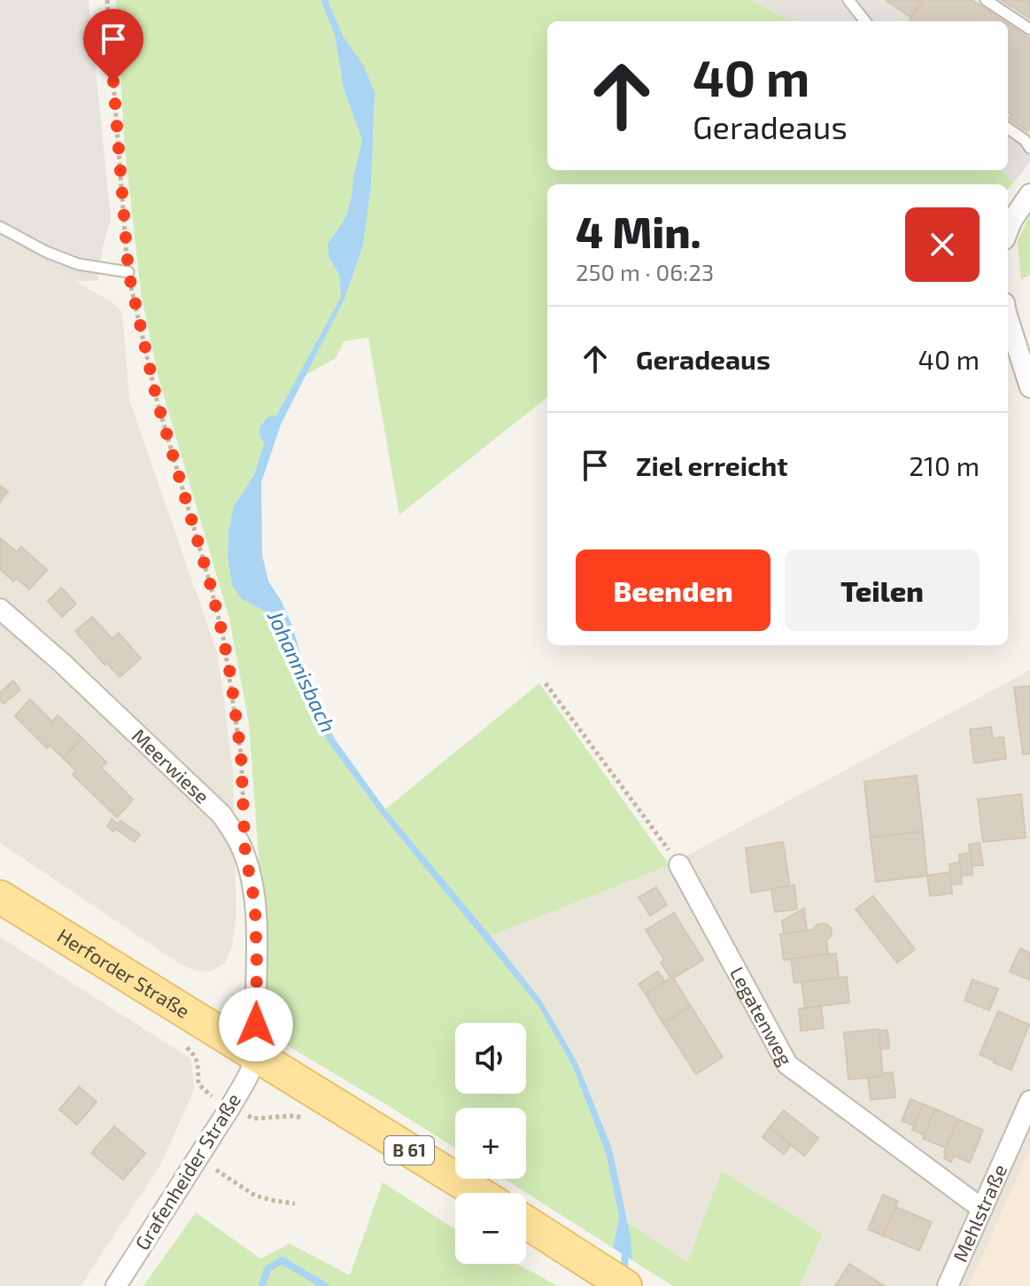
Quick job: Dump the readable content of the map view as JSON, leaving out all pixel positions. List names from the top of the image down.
{
  "streets": {
    "main road": ["Herforder Straße", "B 61"],
    "street": [
      "Meerwiese",
      "Legatenweg",
      "Grafenheider Straße",
      "Mehlstraße"
    ]
  },
  "crossings": [
    ["Meerwiese", "Herforder Straße"],
    ["Meerwiese", "Grafenheider Straße"],
    ["Herforder Straße", "Grafenheider Straße"],
    ["Legatenweg", "Mehlstraße"]
  ],
  "water": ["Johannisbach"],
  "page": {
    "turn": ["40 m", "Geradeaus"],
    "heading": ["4 Min.", "250 m · 06:23"],
    "list": [
      {
        "name": "Geradeaus",
        "value": "40 m"
      },
      {
        "name": "Ziel erreicht",
        "value": "210 m"
      }
    ],
    "buttons": ["Beenden", "Teilen"],
    "map_buttons": ["+", "−"]
  }
}
